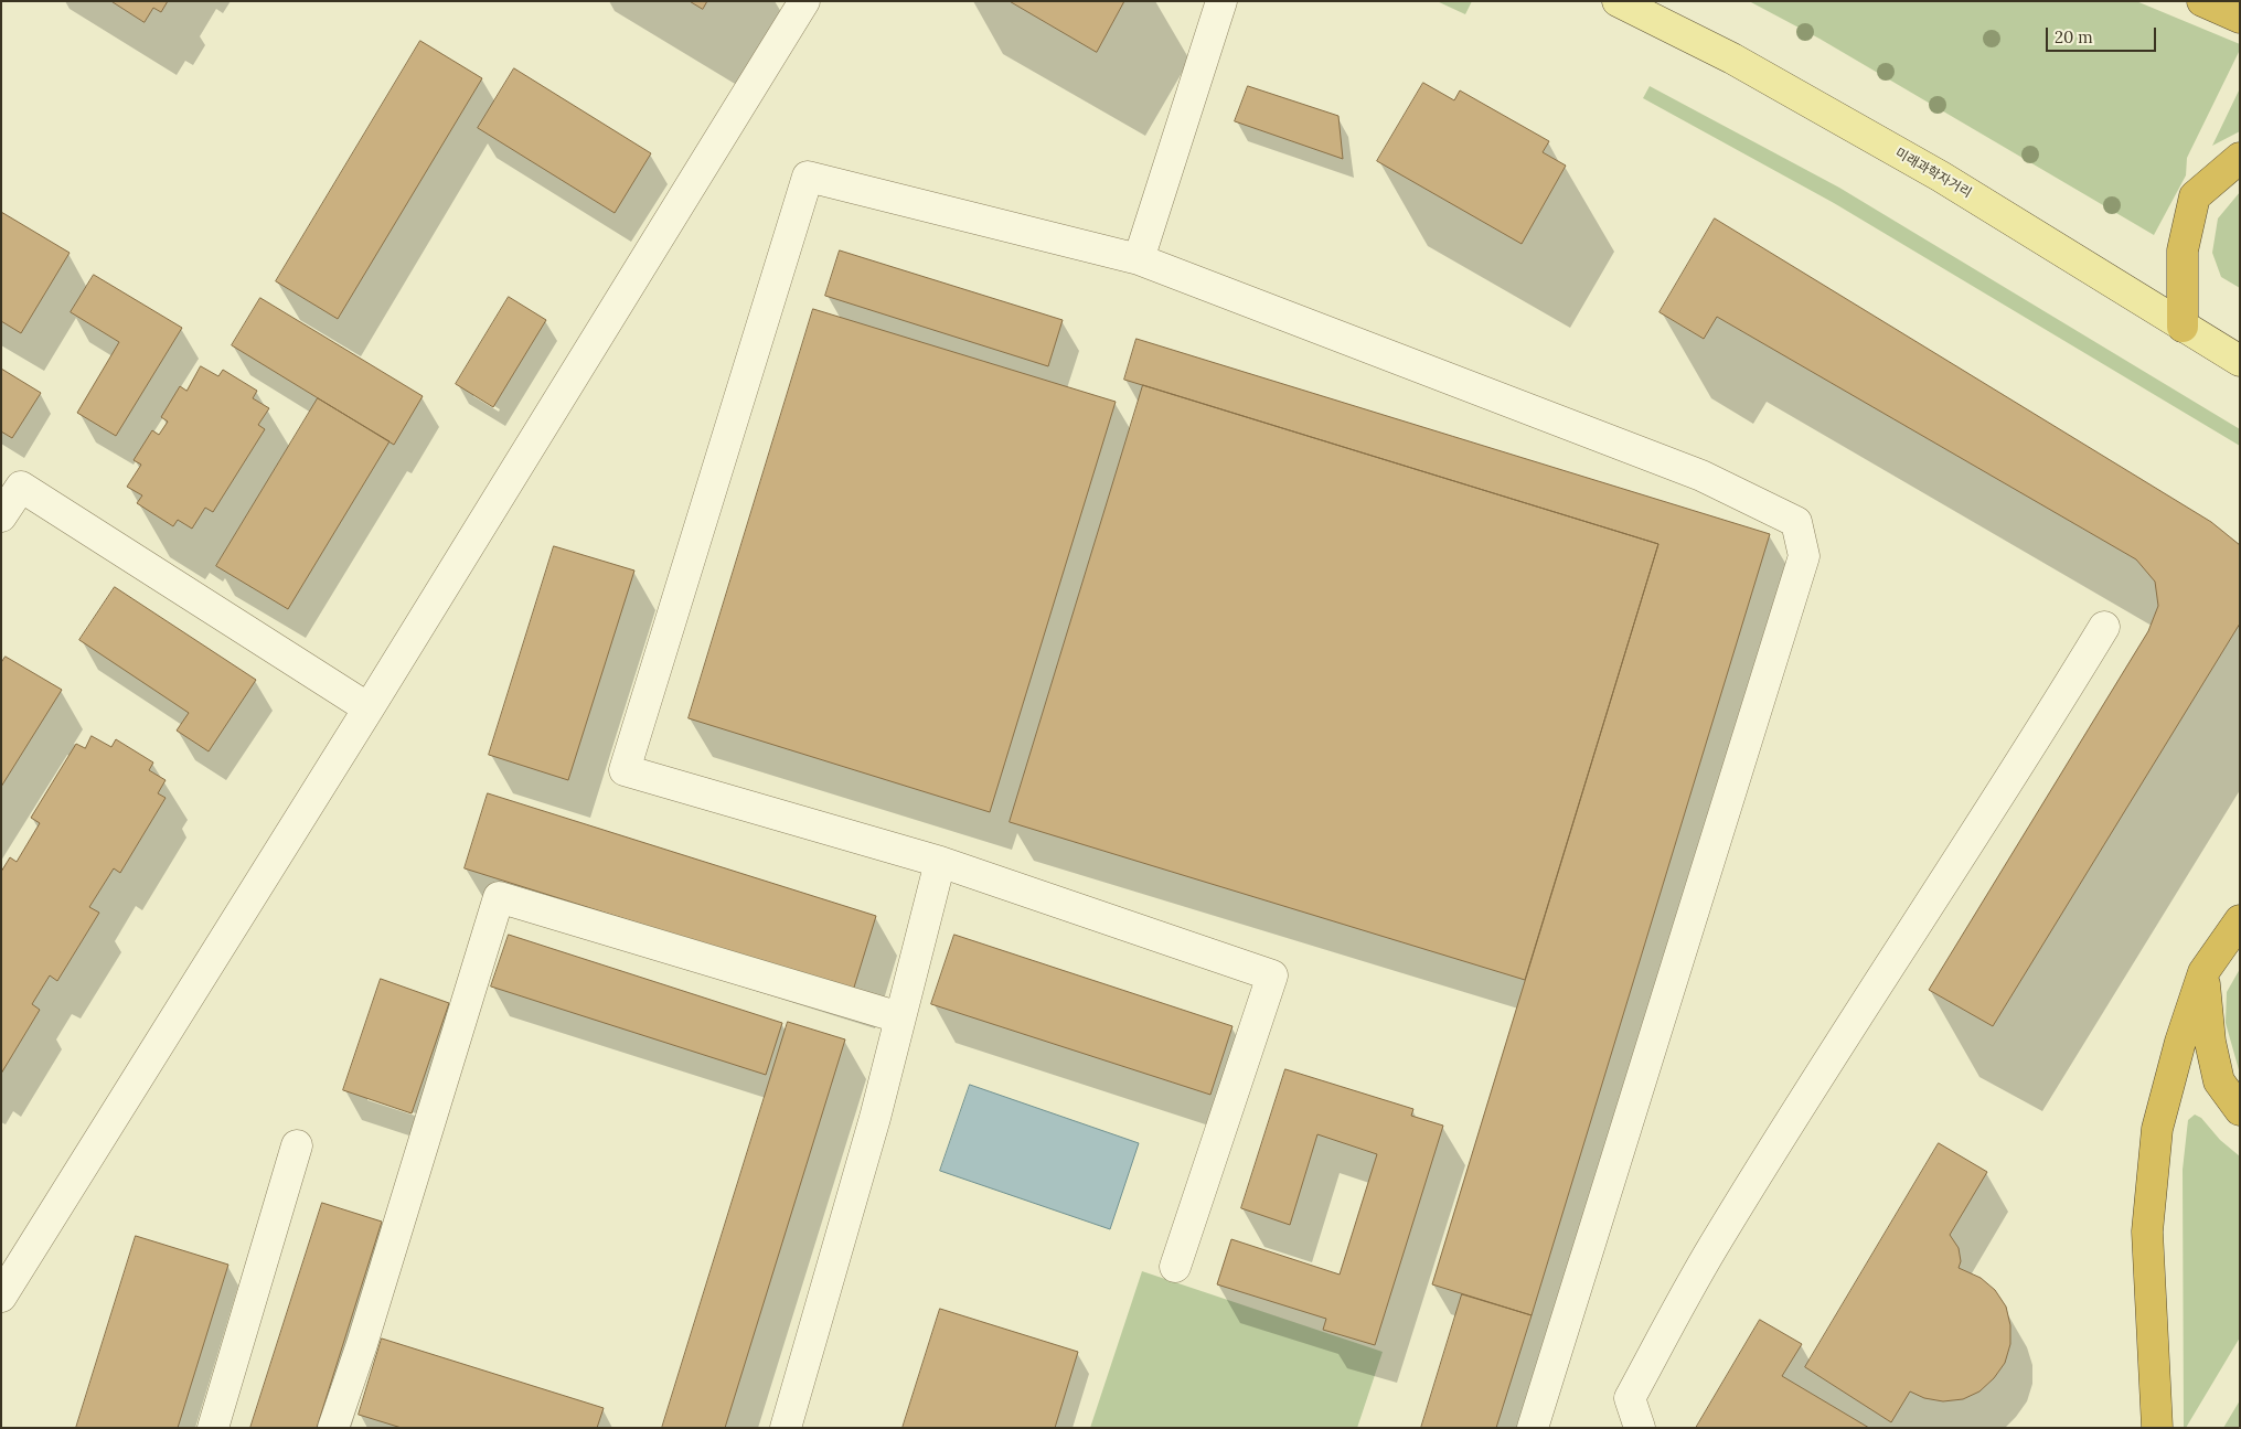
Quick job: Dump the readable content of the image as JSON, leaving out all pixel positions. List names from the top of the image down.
{
  "streets": {
    "main road": ["미래과학자거리"]
  },
  "scale_bar": "20 m"
}
